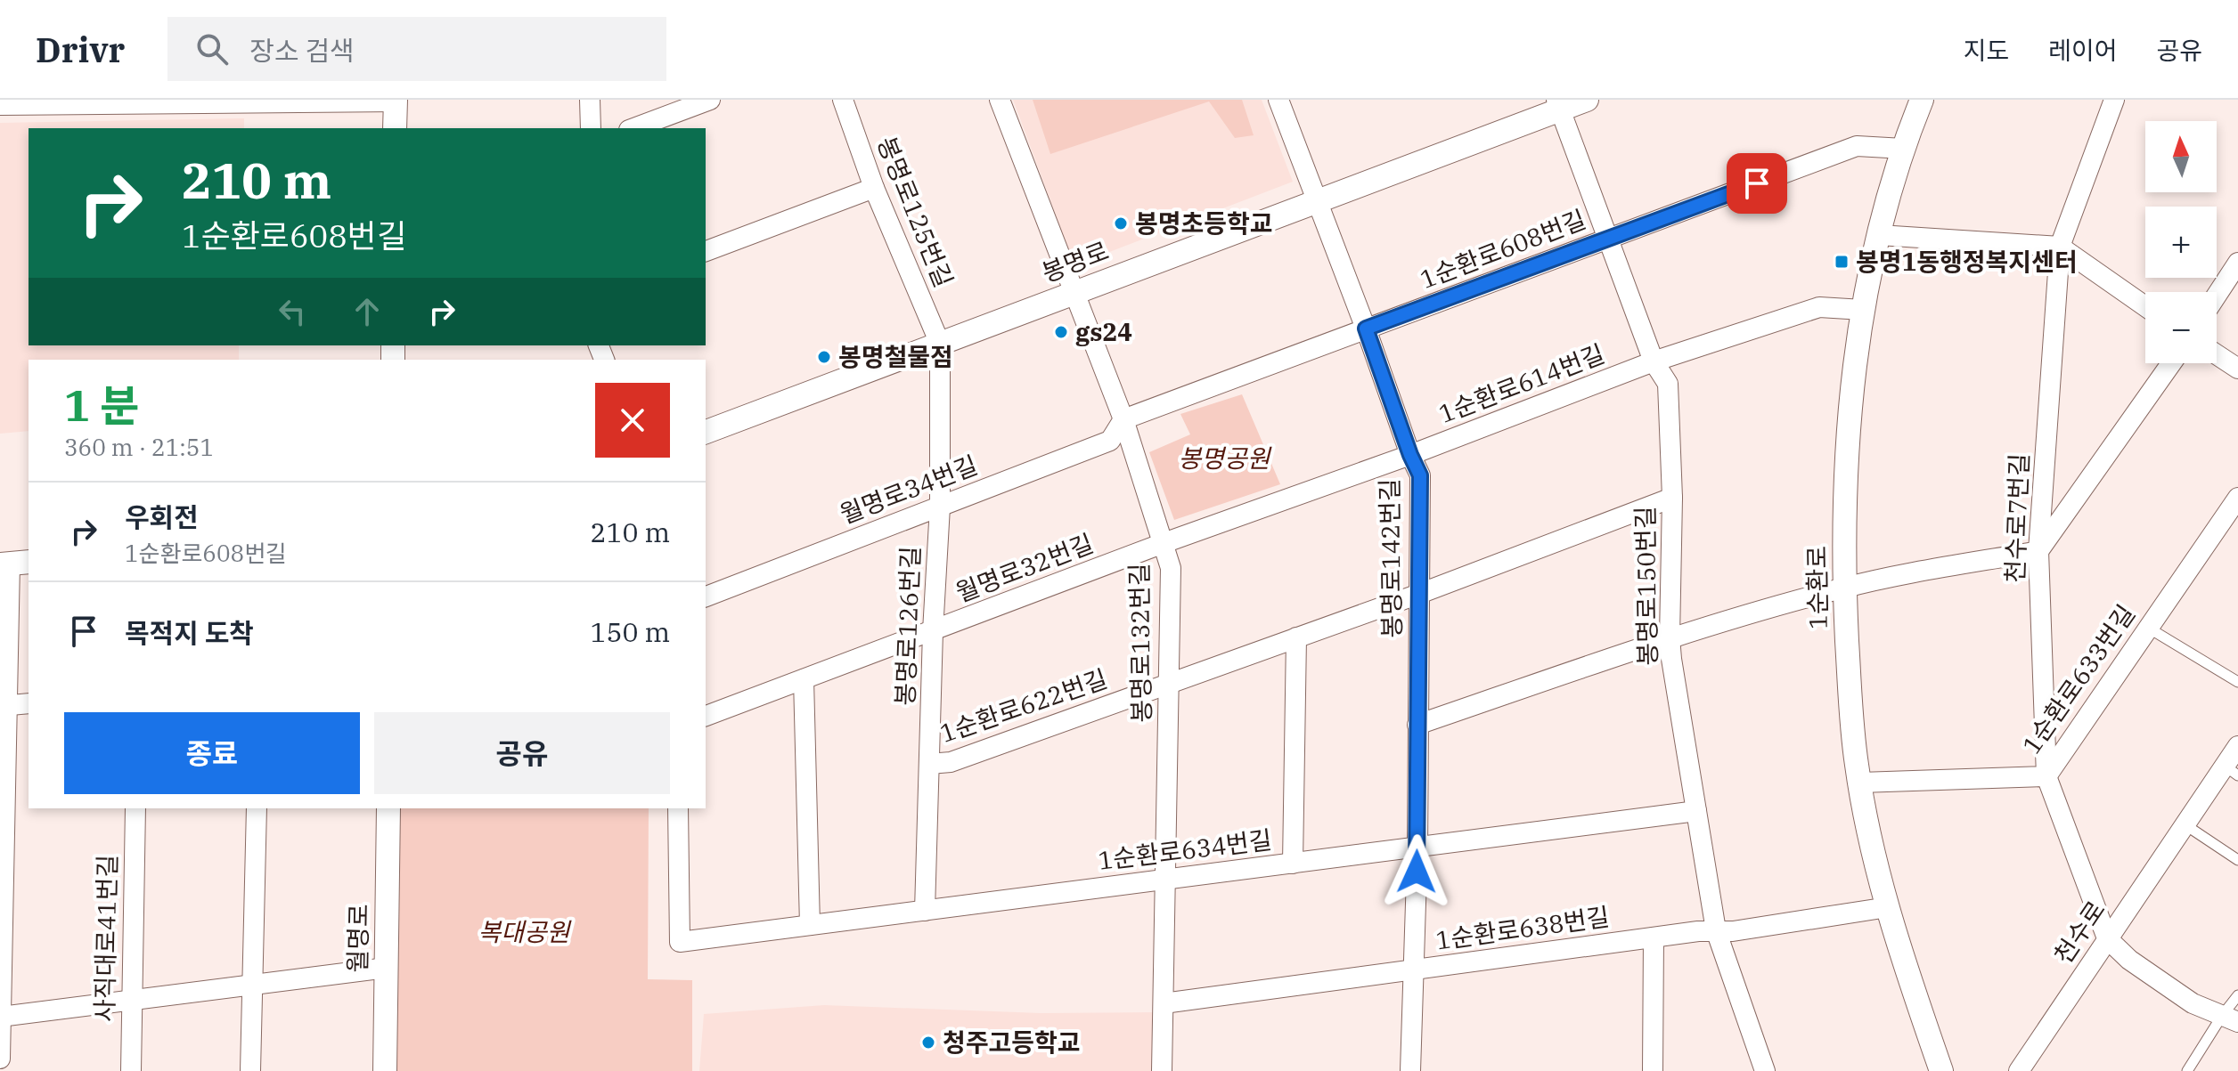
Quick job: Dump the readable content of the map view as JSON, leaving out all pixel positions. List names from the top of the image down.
{
  "streets": {
    "street": [
      "봉명로125번길",
      "1순환로608번길",
      "봉명로",
      "1순환로614번길",
      "월명로34번길",
      "천수로7번길",
      "봉명로142번길",
      "월명로32번길",
      "봉명로150번길",
      "1순환로",
      "봉명로126번길",
      "봉명로132번길",
      "1순환로633번길",
      "1순환로622번길",
      "1순환로634번길",
      "1순환로638번길",
      "천수로",
      "사직대로41번길",
      "월명로"
    ]
  },
  "crossings": [
    ["봉명로125번길", "봉명로"],
    ["봉명로125번길", "봉명로126번길"],
    ["1순환로608번길", "월명로34번길"],
    ["1순환로608번길", "봉명로142번길"],
    ["1순환로608번길", "봉명로150번길"],
    ["1순환로608번길", "1순환로"],
    ["1순환로608번길", "봉명로132번길"],
    ["봉명로", "봉명로142번길"],
    ["봉명로", "봉명로150번길"],
    ["봉명로", "봉명로126번길"],
    ["봉명로", "봉명로132번길"],
    ["1순환로614번길", "봉명로142번길"],
    ["1순환로614번길", "월명로32번길"],
    ["1순환로614번길", "봉명로150번길"],
    ["1순환로614번길", "1순환로"],
    ["1순환로614번길", "봉명로132번길"],
    ["월명로34번길", "봉명로126번길"],
    ["월명로34번길", "봉명로132번길"],
    ["천수로7번길", "1순환로633번길"],
    ["천수로7번길", "천수로"],
    ["봉명로142번길", "1순환로622번길"],
    ["봉명로142번길", "1순환로634번길"],
    ["봉명로142번길", "1순환로638번길"],
    ["월명로32번길", "봉명로126번길"],
    ["월명로32번길", "봉명로132번길"],
    ["봉명로150번길", "1순환로622번길"],
    ["봉명로150번길", "1순환로634번길"],
    ["봉명로150번길", "1순환로638번길"],
    ["1순환로", "1순환로633번길"],
    ["1순환로", "1순환로638번길"],
    ["봉명로126번길", "1순환로622번길"],
    ["봉명로126번길", "1순환로634번길"],
    ["봉명로132번길", "1순환로622번길"],
    ["봉명로132번길", "1순환로634번길"],
    ["봉명로132번길", "1순환로638번길"]
  ],
  "parks": ["봉명공원", "복대공원"],
  "places": {
    "other": [
      "봉명초등학교",
      "gs24",
      "봉명철물점",
      "청주고등학교"
    ],
    "transit": ["봉명1동행정복지센터"]
  },
  "north": "top",
  "page": {
    "header": "Drivr",
    "search": "장소 검색",
    "nav": ["지도", "레이어", "공유"],
    "map_buttons": ["+", "−"],
    "turn": ["210 m", "1순환로608번길"],
    "heading": ["1 분", "360 m · 21:51"],
    "list": [
      {
        "name": "우회전",
        "note": "1순환로608번길",
        "value": "210 m"
      },
      {
        "name": "목적지 도착",
        "value": "150 m"
      }
    ],
    "buttons": ["종료", "공유"]
  }
}
